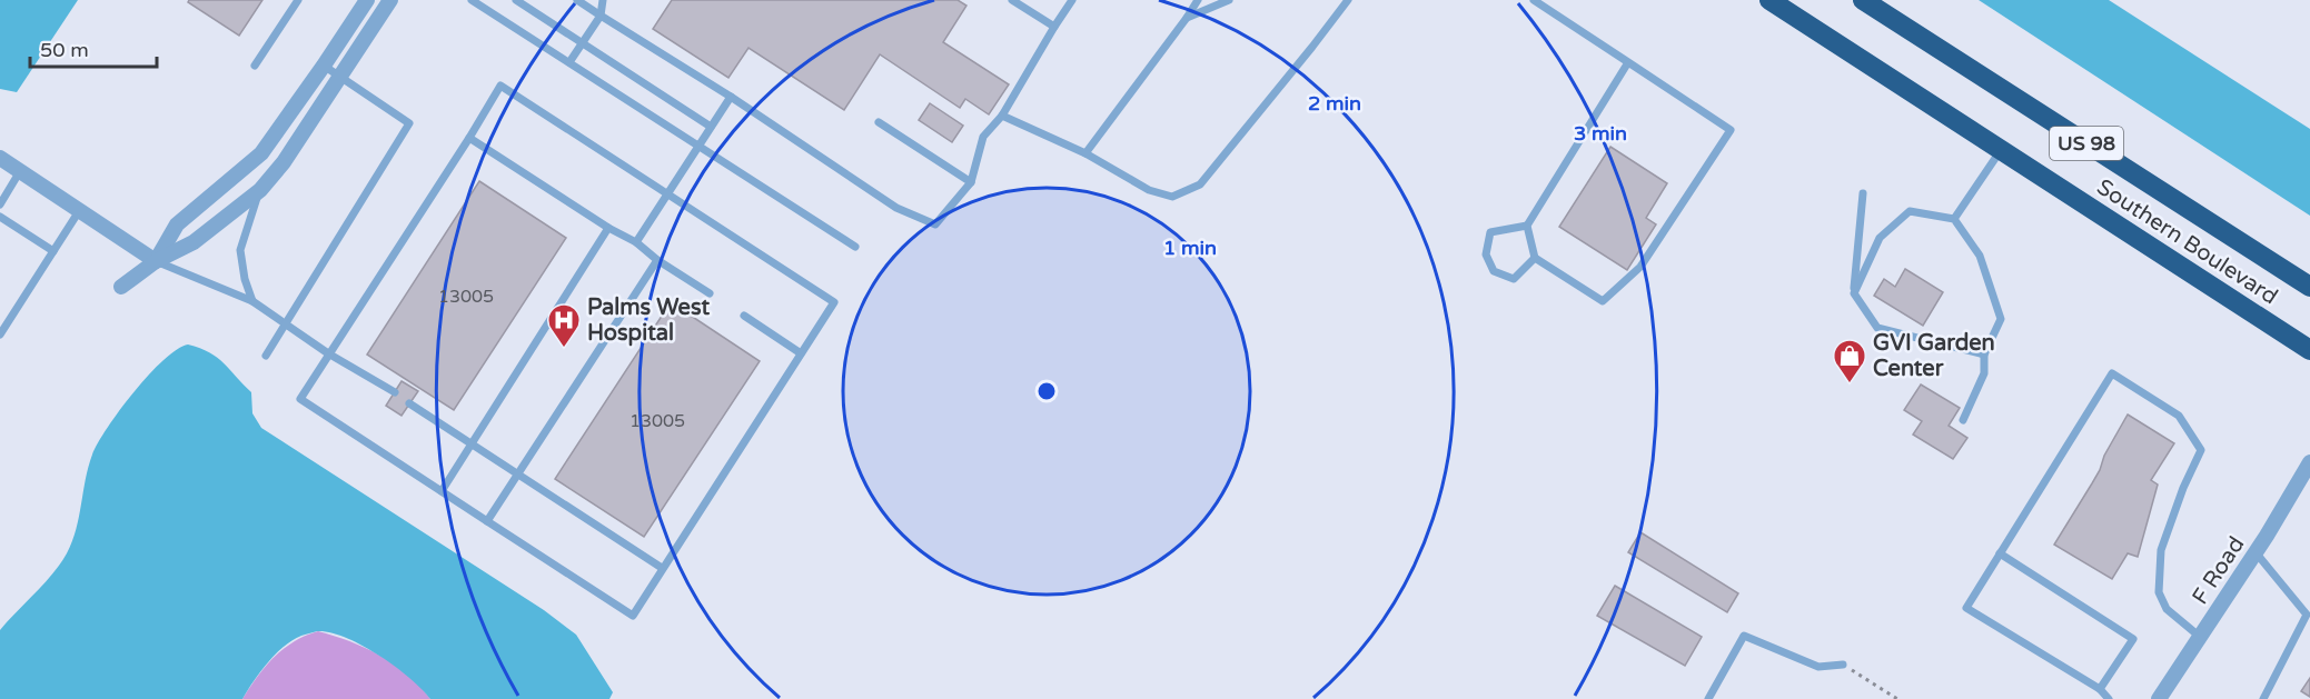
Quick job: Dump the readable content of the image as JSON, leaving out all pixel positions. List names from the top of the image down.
{
  "streets": {
    "highway": ["US 98", "Southern Boulevard"],
    "street": ["F Road"]
  },
  "places": {
    "hospital": ["Palms West Hospital"],
    "shop": ["GVI Garden Center"]
  },
  "house_numbers": ["13005", "13005"],
  "scale_bar": "50 m",
  "rings": ["2 min", "3 min", "1 min"]
}
